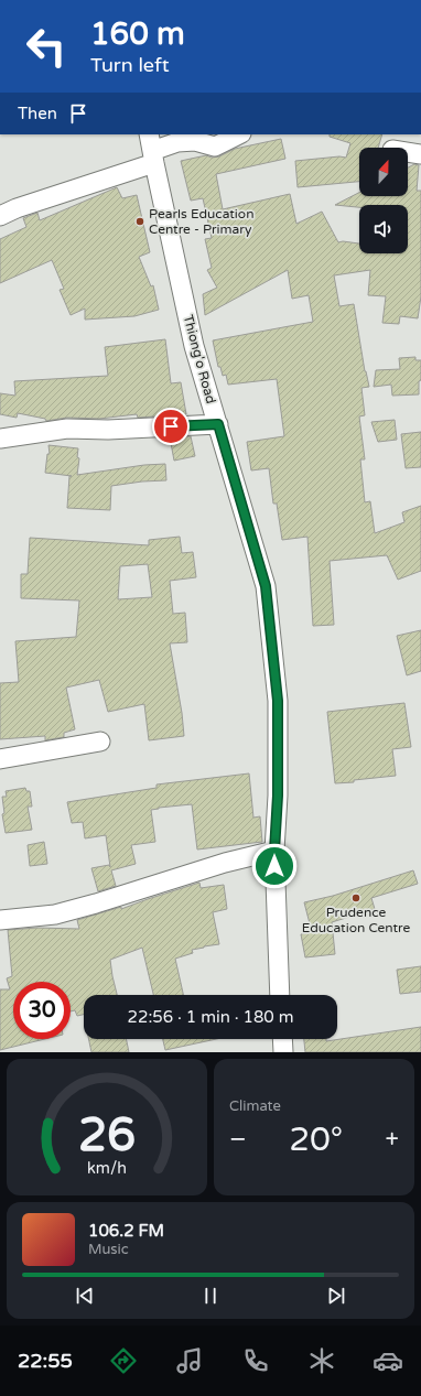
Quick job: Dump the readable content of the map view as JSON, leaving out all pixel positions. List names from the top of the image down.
{
  "streets": {
    "street": ["Thiong'o Road"]
  },
  "places": ["Pearls Education Centre - Primary", "Prudence Education Centre"],
  "north": "top",
  "page": {
    "turn": ["160 m", "Turn left"],
    "then": "Then",
    "limit": "30",
    "trip": "22:56 · 1 min · 180 m",
    "tile": "Climate",
    "heat": ["−", "20°", "+"],
    "song": ["106.2 FM", "Music"],
    "tabs": "22:55",
    "gauge": ["26", "km/h"]
  }
}
